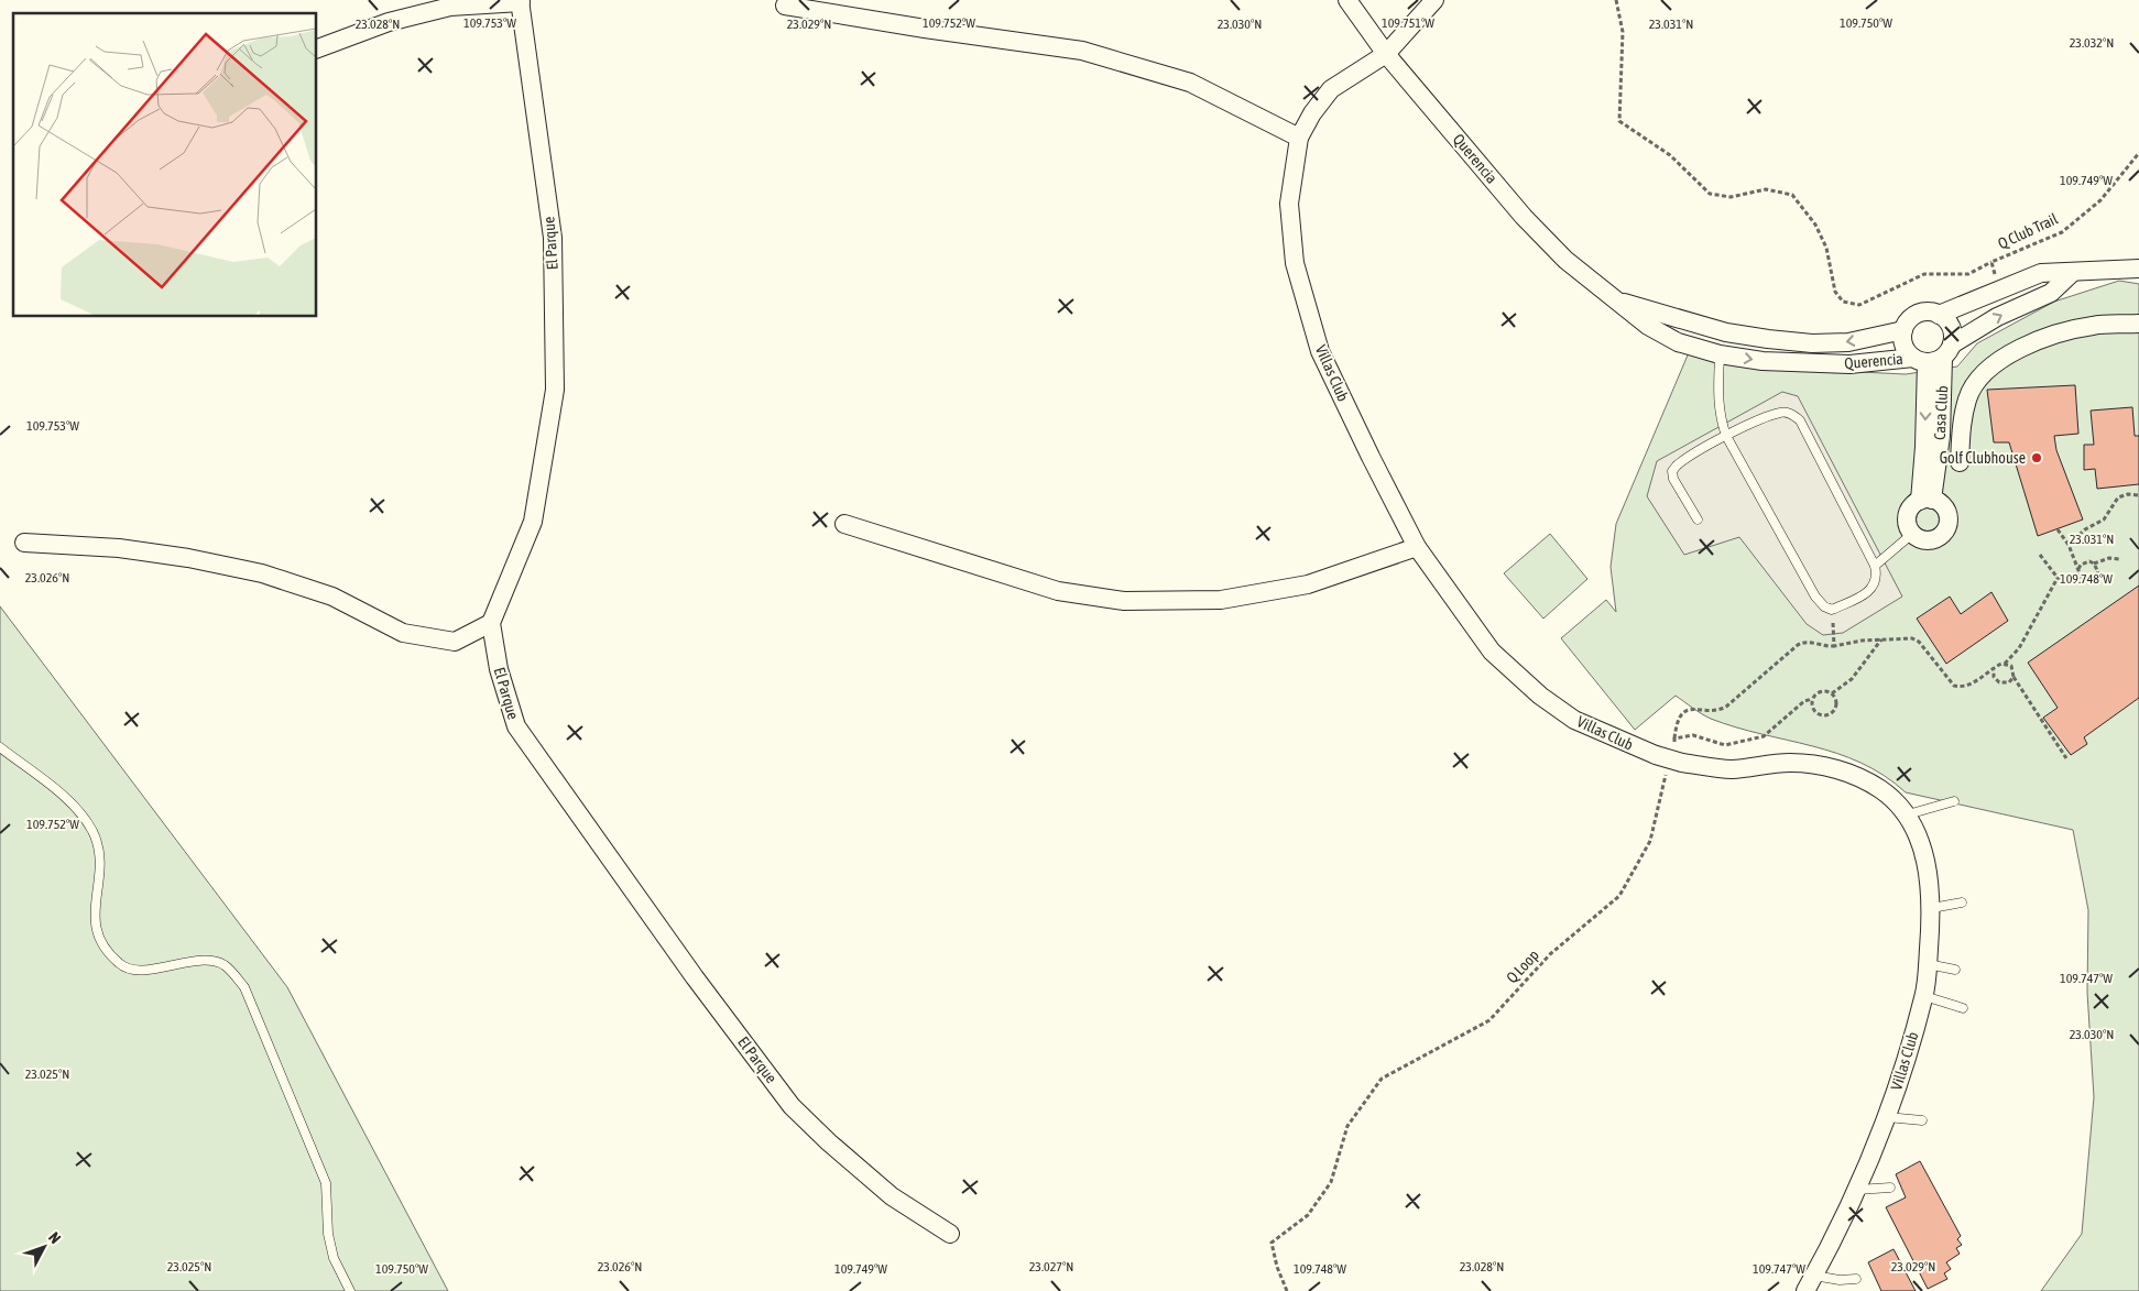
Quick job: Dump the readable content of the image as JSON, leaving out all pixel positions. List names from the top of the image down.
{
  "streets": {
    "street": [
      "Querencia",
      "El Parque",
      "Villas Club",
      "Casa Club"
    ],
    "path": ["Q Club Trail", "Q Loop"]
  },
  "crossings": [
    ["Querencia", "Villas Club"],
    ["Querencia", "Casa Club"],
    ["Villas Club", "Q Loop"]
  ],
  "places": ["Golf Clubhouse"],
  "north": "top right",
  "coordinates": [
    "109.753°W",
    "109.752°W",
    "109.751°W",
    "109.750°W",
    "23.028°N",
    "23.029°N",
    "23.030°N",
    "23.031°N",
    "23.032°N",
    "109.749°W",
    "23.026°N",
    "109.748°W",
    "109.747°W",
    "23.025°N",
    "23.027°N"
  ]
}
